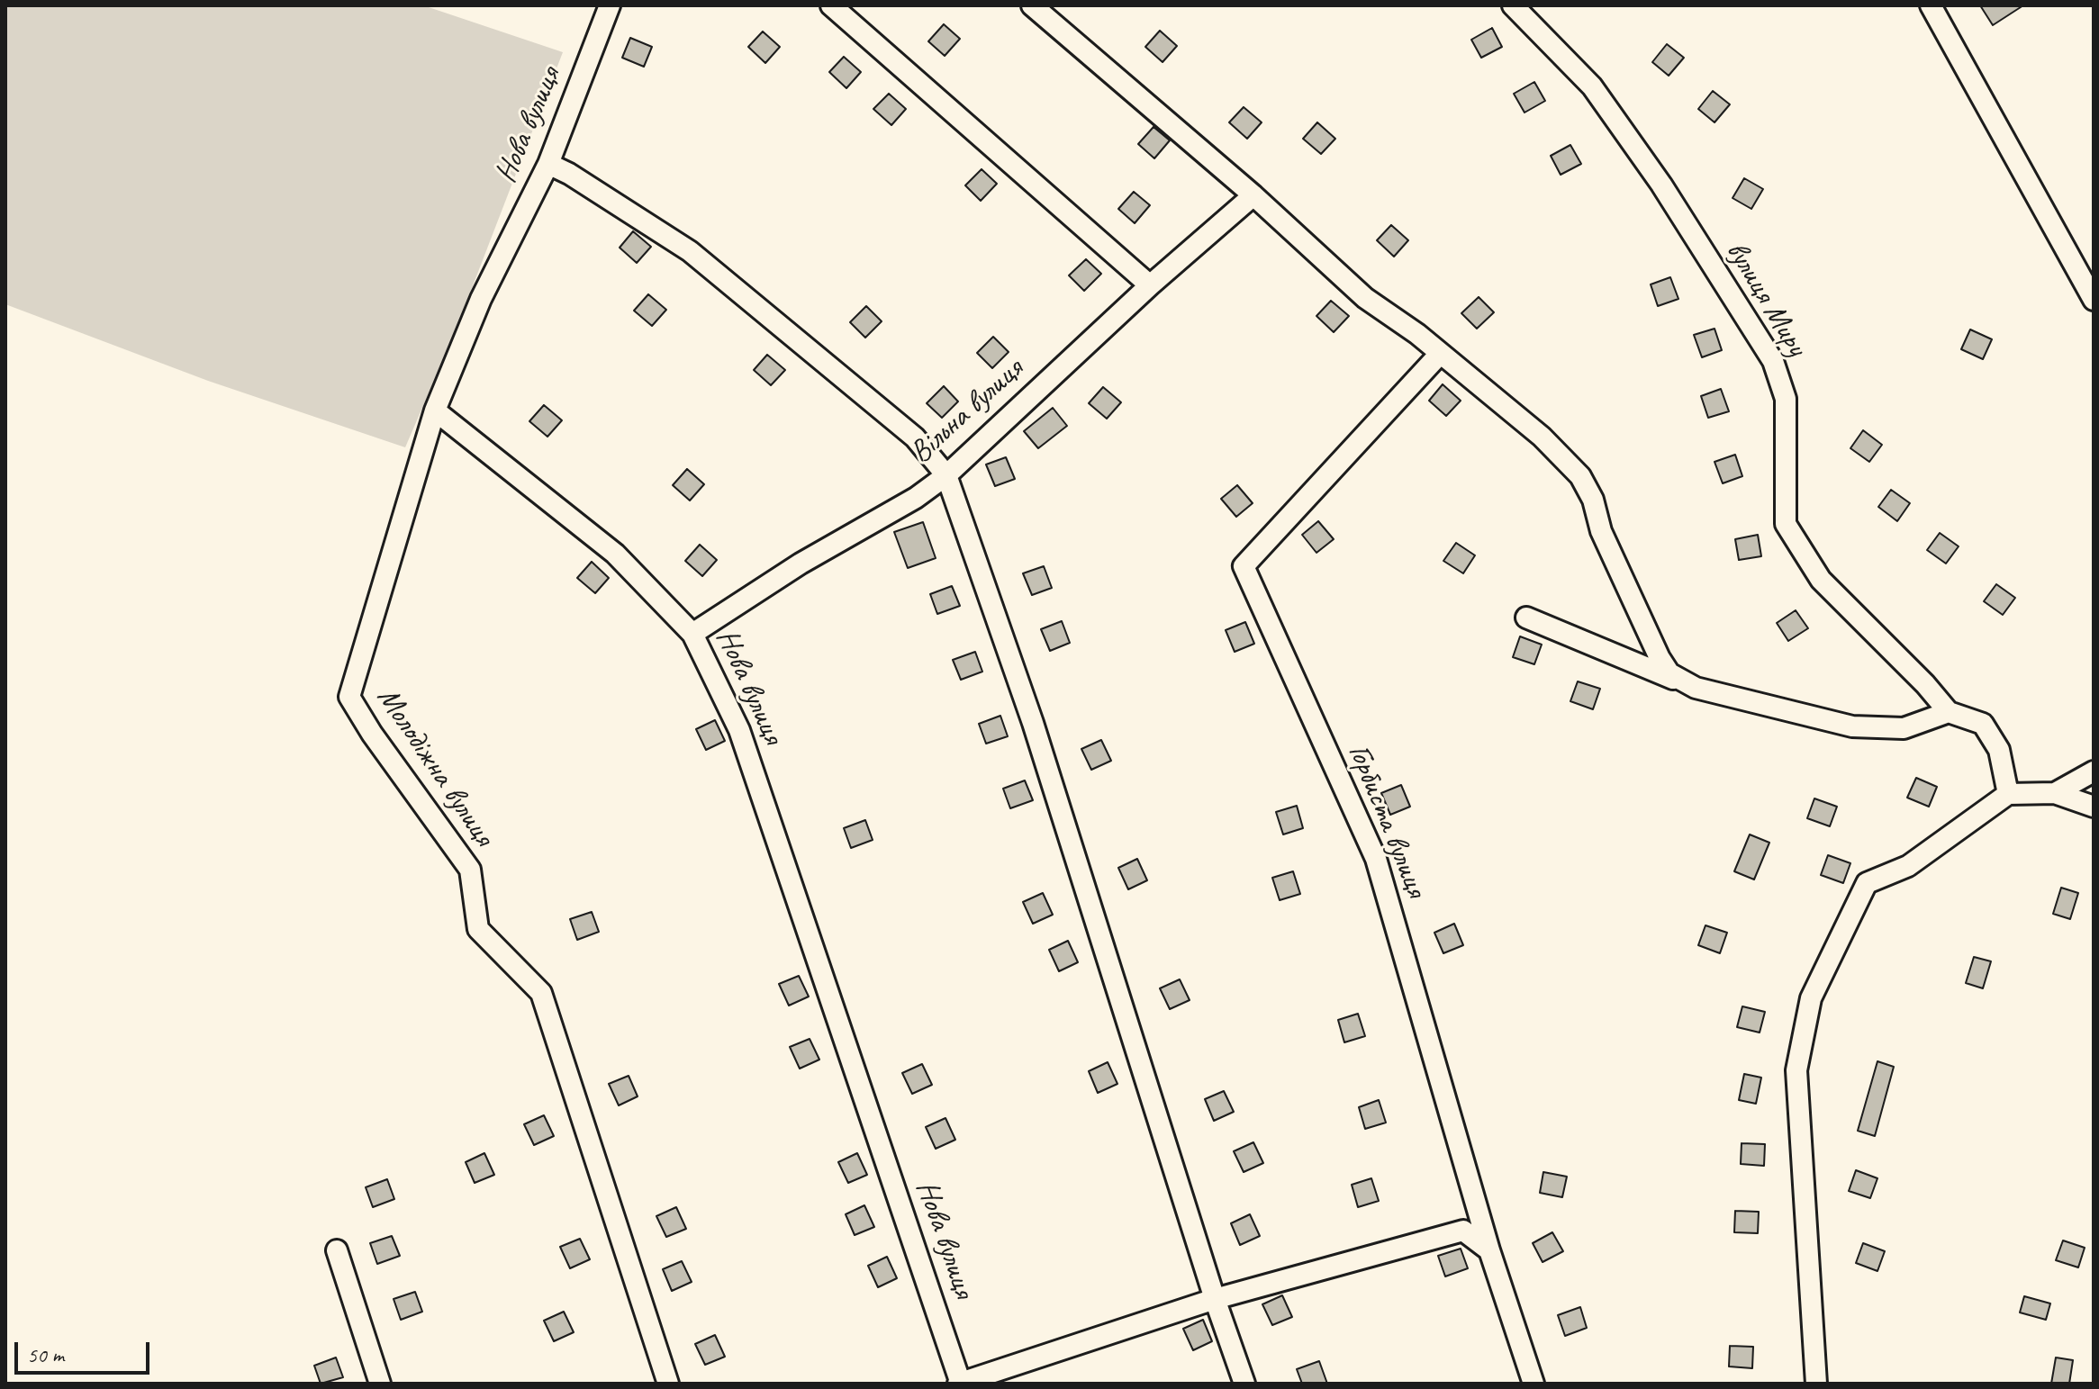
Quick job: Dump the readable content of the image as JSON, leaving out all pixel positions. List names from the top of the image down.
{
  "streets": {
    "street": [
      "Нова вулиця",
      "вулиця Миру",
      "Вільна вулиця",
      "Молодіжна вулиця",
      "Горбиста вулиця"
    ]
  },
  "crossings": [
    ["Нова вулиця", "Вільна вулиця"],
    ["Нова вулиця", "Молодіжна вулиця"]
  ],
  "scale_bar": "50 m"
}
